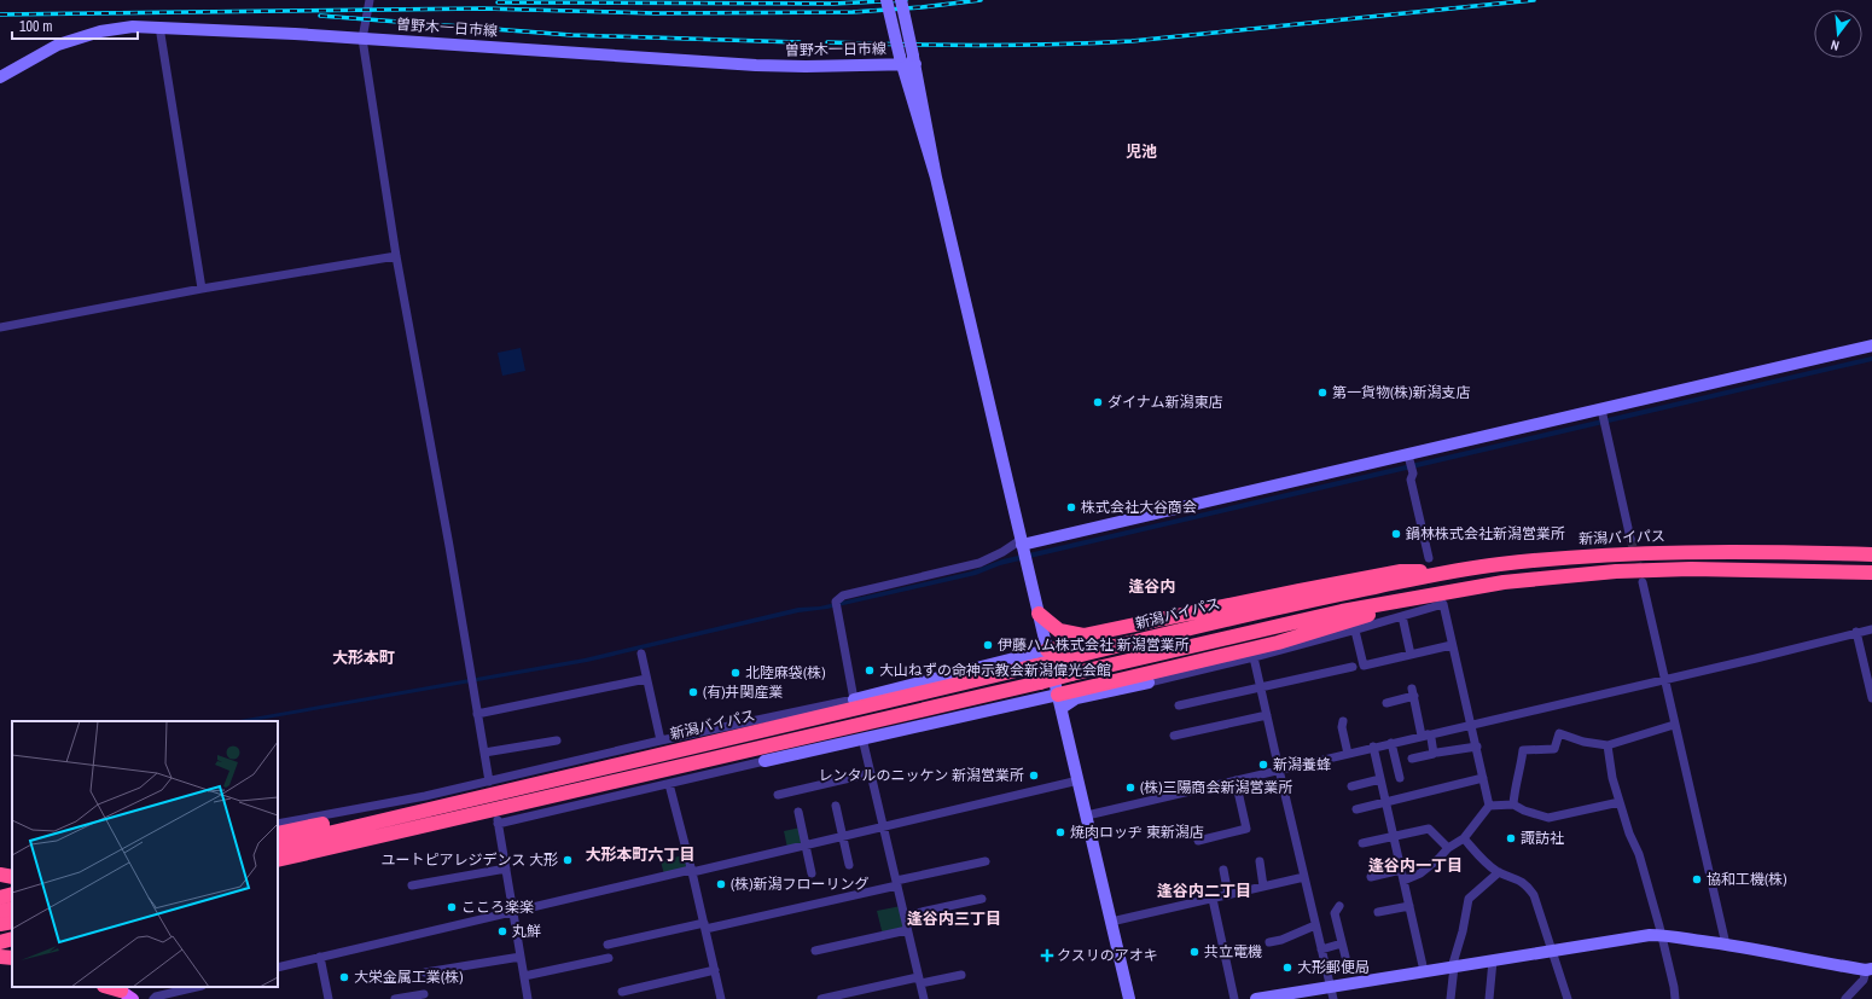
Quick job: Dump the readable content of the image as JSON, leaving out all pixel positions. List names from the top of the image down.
{
  "streets": {
    "highway": ["新潟バイパス"],
    "street": ["曽野木一日市線"]
  },
  "districts": [
    "児池",
    "逢谷内",
    "大形本町",
    "大形本町六丁目",
    "逢谷内一丁目",
    "逢谷内二丁目",
    "逢谷内三丁目"
  ],
  "places": {
    "other": [
      "第一貨物(株)新潟支店",
      "ダイナム新潟東店",
      "株式会社大谷商会",
      "鍋林株式会社新潟営業所",
      "伊藤ハム株式会社 新潟営業所",
      "大山ねずの命神示教会新潟偉光会館",
      "北陸麻袋(株)",
      "(有)井関産業",
      "新潟養蜂",
      "レンタルのニッケン 新潟営業所",
      "(株)三陽商会新潟営業所",
      "焼肉ロッヂ 東新潟店",
      "諏訪社",
      "ユートピアレジデンス 大形",
      "協和工機(株)",
      "(株)新潟フローリング",
      "こころ楽楽",
      "丸鮮",
      "共立電機",
      "大形郵便局",
      "大栄金属工業(株)"
    ],
    "health": ["クスリのアオキ"]
  },
  "scale_bar": "100 m",
  "north": "bottom"
}
